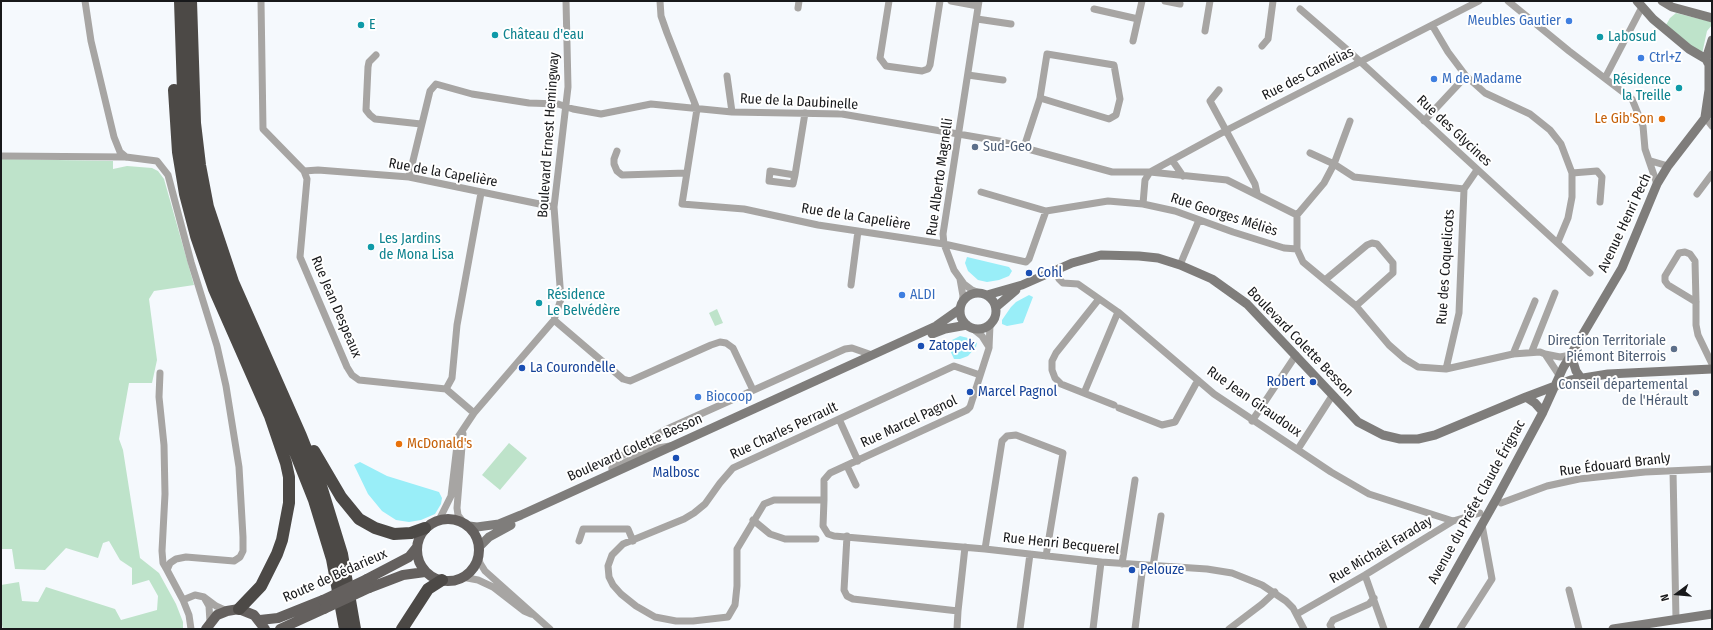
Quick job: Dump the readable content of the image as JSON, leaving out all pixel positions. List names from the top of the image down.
{
  "streets": {
    "main road": [
      "Avenue Henri Pech",
      "Boulevard Colette Besson",
      "Avenue du Préfet Claude Érignac",
      "Route de Bédarieux"
    ],
    "street": [
      "Rue des Camélias",
      "Rue de la Daubinelle",
      "Rue des Glycines",
      "Boulevard Ernest Hemingway",
      "Rue de la Capelière",
      "Rue Alberto Magnelli",
      "Rue Georges Méliès",
      "Rue des Coquelicots",
      "Rue Jean Despeaux",
      "Rue Jean Giraudoux",
      "Rue Marcel Pagnol",
      "Rue Charles Perrault",
      "Rue Édouard Branly",
      "Rue Henri Becquerel",
      "Rue Michaël Faraday"
    ]
  },
  "crossings": [
    ["Rue des Camélias", "Rue de la Daubinelle"],
    ["Rue des Camélias", "Rue des Glycines"],
    ["Rue de la Daubinelle", "Boulevard Ernest Hemingway"],
    ["Rue de la Daubinelle", "Rue Alberto Magnelli"],
    ["Boulevard Ernest Hemingway", "Rue de la Capelière"],
    ["Boulevard Ernest Hemingway", "Boulevard Colette Besson"],
    ["Boulevard Ernest Hemingway", "Route de Bédarieux"],
    ["Rue de la Capelière", "Rue Alberto Magnelli"],
    ["Rue de la Capelière", "Rue Georges Méliès"],
    ["Rue de la Capelière", "Rue Jean Despeaux"],
    ["Avenue Henri Pech", "Boulevard Colette Besson"],
    ["Avenue Henri Pech", "Avenue du Préfet Claude Érignac"],
    ["Boulevard Colette Besson", "Rue Jean Giraudoux"],
    ["Boulevard Colette Besson", "Rue Marcel Pagnol"],
    ["Boulevard Colette Besson", "Avenue du Préfet Claude Érignac"],
    ["Boulevard Colette Besson", "Route de Bédarieux"],
    ["Rue Jean Giraudoux", "Rue Michaël Faraday"],
    ["Rue Marcel Pagnol", "Rue Charles Perrault"],
    ["Rue Marcel Pagnol", "Rue Henri Becquerel"],
    ["Rue Henri Becquerel", "Rue Michaël Faraday"]
  ],
  "places": [
    "Meubles Gautier",
    "E",
    "Château d'eau",
    "Labosud",
    "Ctrl+Z",
    "M de Madame",
    "Résidence la Treille",
    "Le Gib'Son",
    "Sud-Geo",
    "Les Jardins de Mona Lisa",
    "Cohl",
    "ALDI",
    "Résidence Le Belvédère",
    "Zatopek",
    "Direction Territoriale Piémont Biterrois",
    "La Courondelle",
    "Robert",
    "Marcel Pagnol",
    "Conseil départemental de l'Hérault",
    "Biocoop",
    "McDonald's",
    "Malbosc",
    "Pelouze"
  ],
  "north": "left"
}
